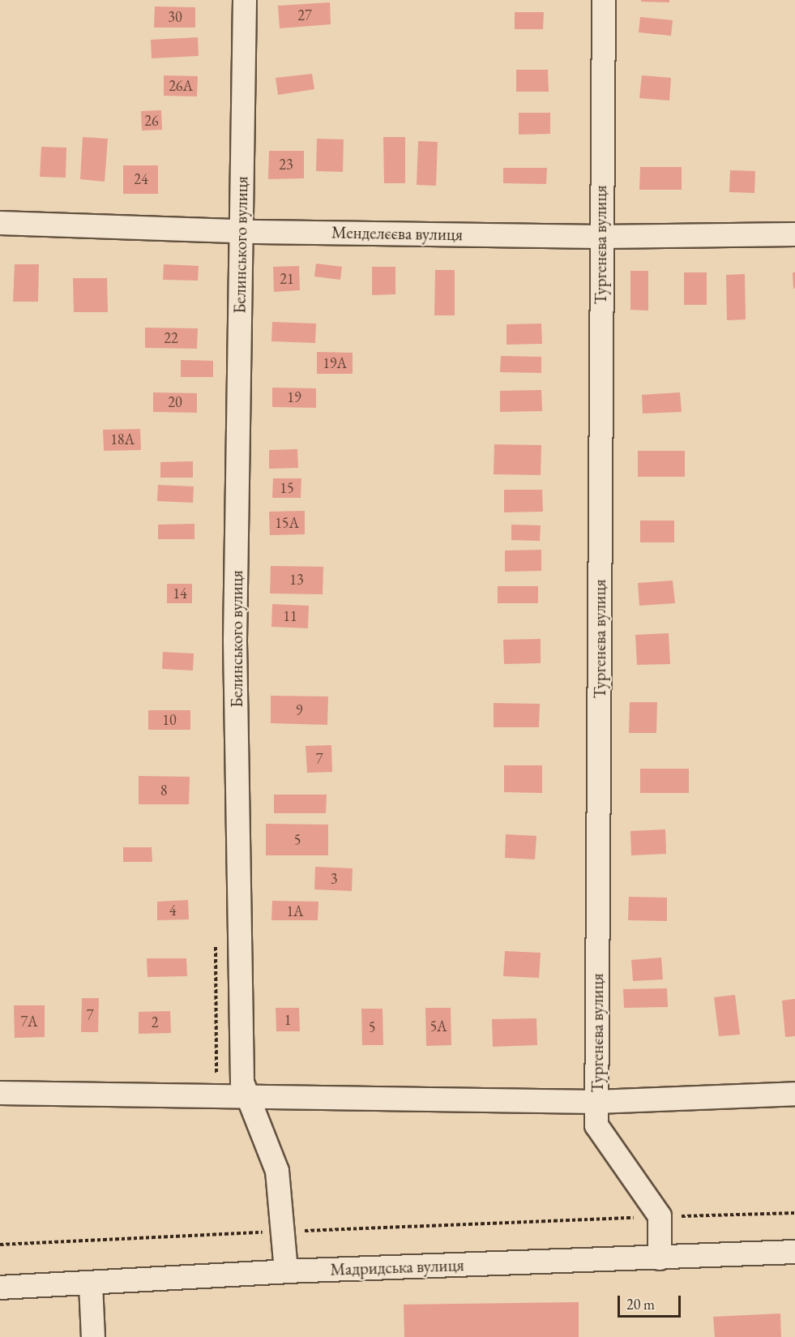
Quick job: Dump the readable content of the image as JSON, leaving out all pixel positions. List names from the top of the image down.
{
  "streets": {
    "street": [
      "Менделєєва вулиця",
      "Белинського вулиця",
      "Тургенєва вулиця",
      "Мадридська вулиця"
    ]
  },
  "crossings": [
    ["Менделєєва вулиця", "Белинського вулиця"],
    ["Менделєєва вулиця", "Тургенєва вулиця"],
    ["Белинського вулиця", "Мадридська вулиця"]
  ],
  "house_numbers": [
    "27",
    "30",
    "26А",
    "26",
    "23",
    "24",
    "21",
    "22",
    "19А",
    "19",
    "20",
    "18А",
    "15",
    "15А",
    "13",
    "14",
    "11",
    "9",
    "10",
    "7",
    "8",
    "5",
    "3",
    "4",
    "1А",
    "7",
    "1",
    "7А",
    "2",
    "5А",
    "5"
  ],
  "scale_bar": "20 m"
}
